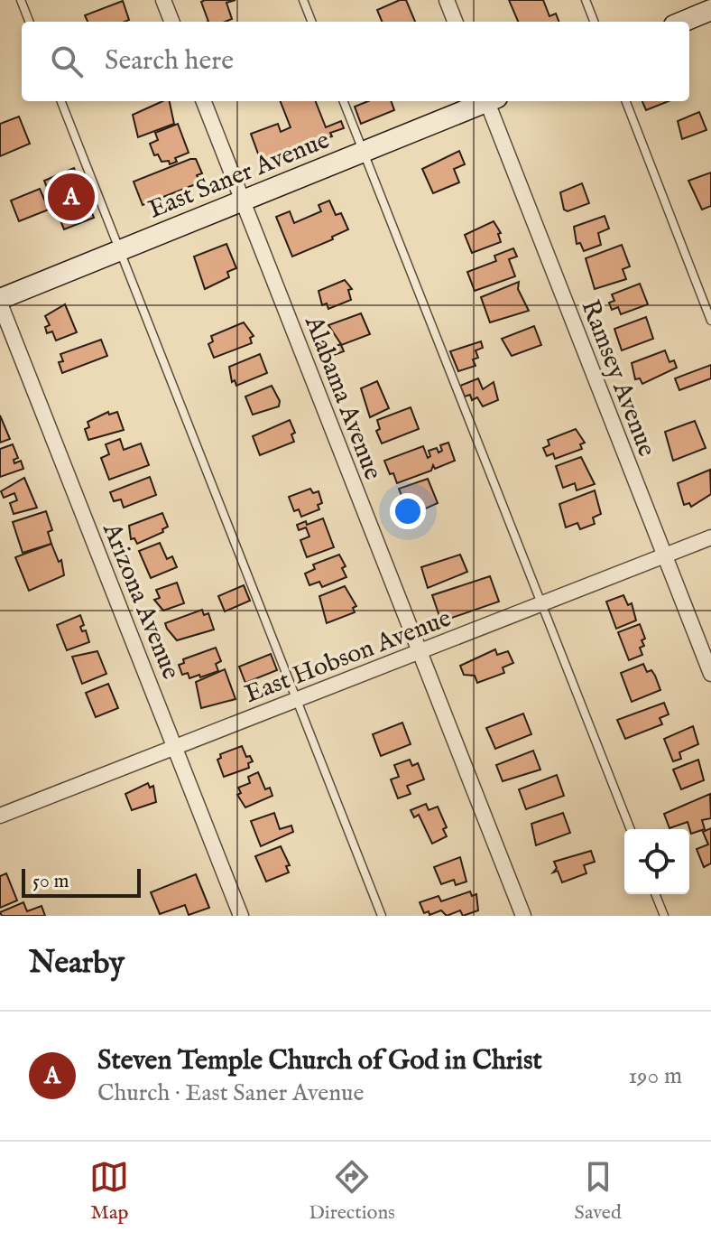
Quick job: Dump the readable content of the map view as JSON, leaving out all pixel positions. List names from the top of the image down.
{
  "streets": {
    "street": [
      "East Saner Avenue",
      "Ramsey Avenue",
      "Alabama Avenue",
      "Arizona Avenue",
      "East Hobson Avenue"
    ]
  },
  "crossings": [
    ["East Saner Avenue", "Alabama Avenue"],
    ["East Saner Avenue", "Arizona Avenue"],
    ["Ramsey Avenue", "East Hobson Avenue"],
    ["Alabama Avenue", "East Hobson Avenue"],
    ["Arizona Avenue", "East Hobson Avenue"]
  ],
  "scale_bar": "50 m",
  "page": {
    "search": "Search here",
    "pins": "A",
    "scale": "50 m",
    "heading": "Nearby",
    "list": [
      {
        "mark": "A",
        "name": "Steven Temple Church of God in Christ",
        "note": "Church · East Saner Avenue",
        "value": "190 m"
      }
    ],
    "nav": ["Map", "Directions", "Saved"]
  }
}
